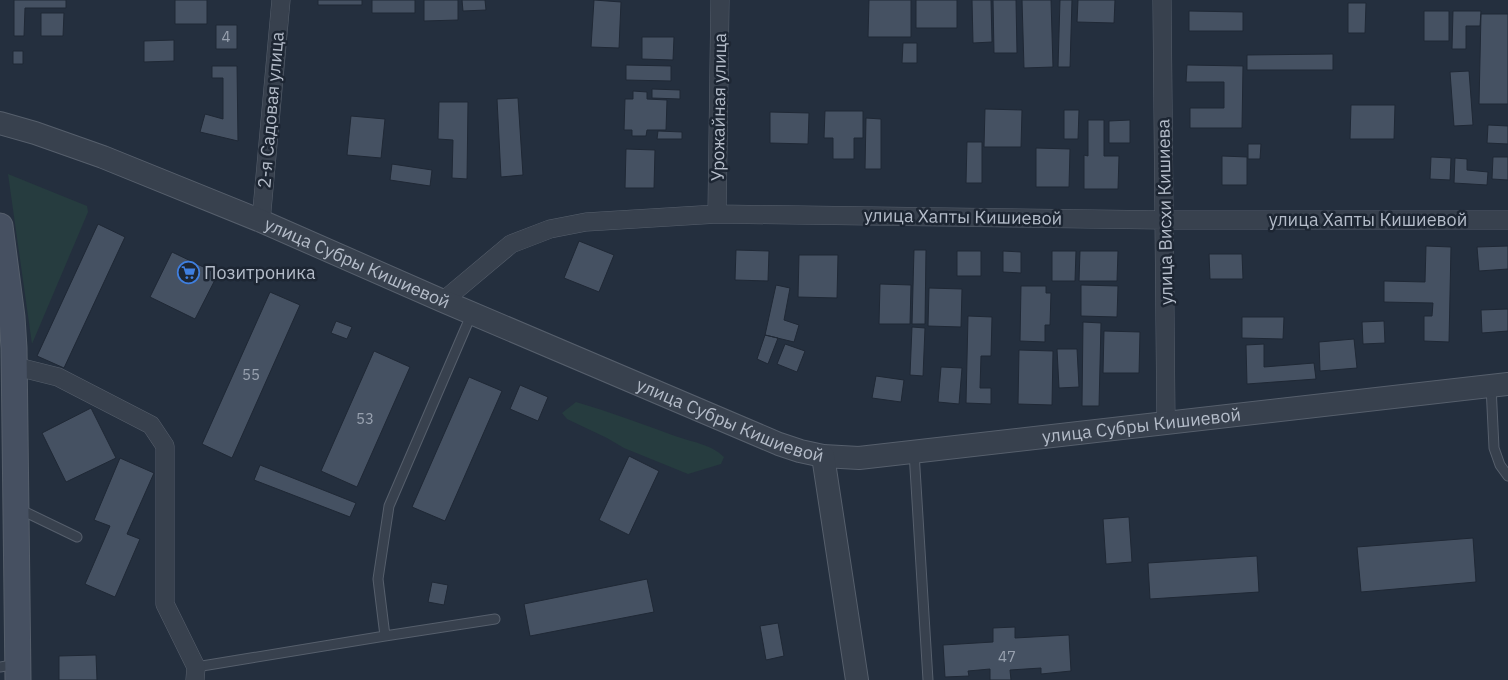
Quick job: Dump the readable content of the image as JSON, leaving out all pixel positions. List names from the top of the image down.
{
  "streets": {
    "street": [
      "Урожайная улица",
      "2-я Садовая улица",
      "улица Висхи Кишиева",
      "улица Хапты Кишиевой",
      "улица Субры Кишиевой"
    ]
  },
  "crossings": [
    ["Урожайная улица", "улица Хапты Кишиевой"],
    ["2-я Садовая улица", "улица Субры Кишиевой"],
    ["улица Висхи Кишиева", "улица Хапты Кишиевой"],
    ["улица Висхи Кишиева", "улица Субры Кишиевой"],
    ["улица Хапты Кишиевой", "улица Субры Кишиевой"]
  ],
  "places": {
    "supermarket": ["Позитроника"]
  },
  "house_numbers": [
    "4",
    "55",
    "53",
    "47"
  ]
}
